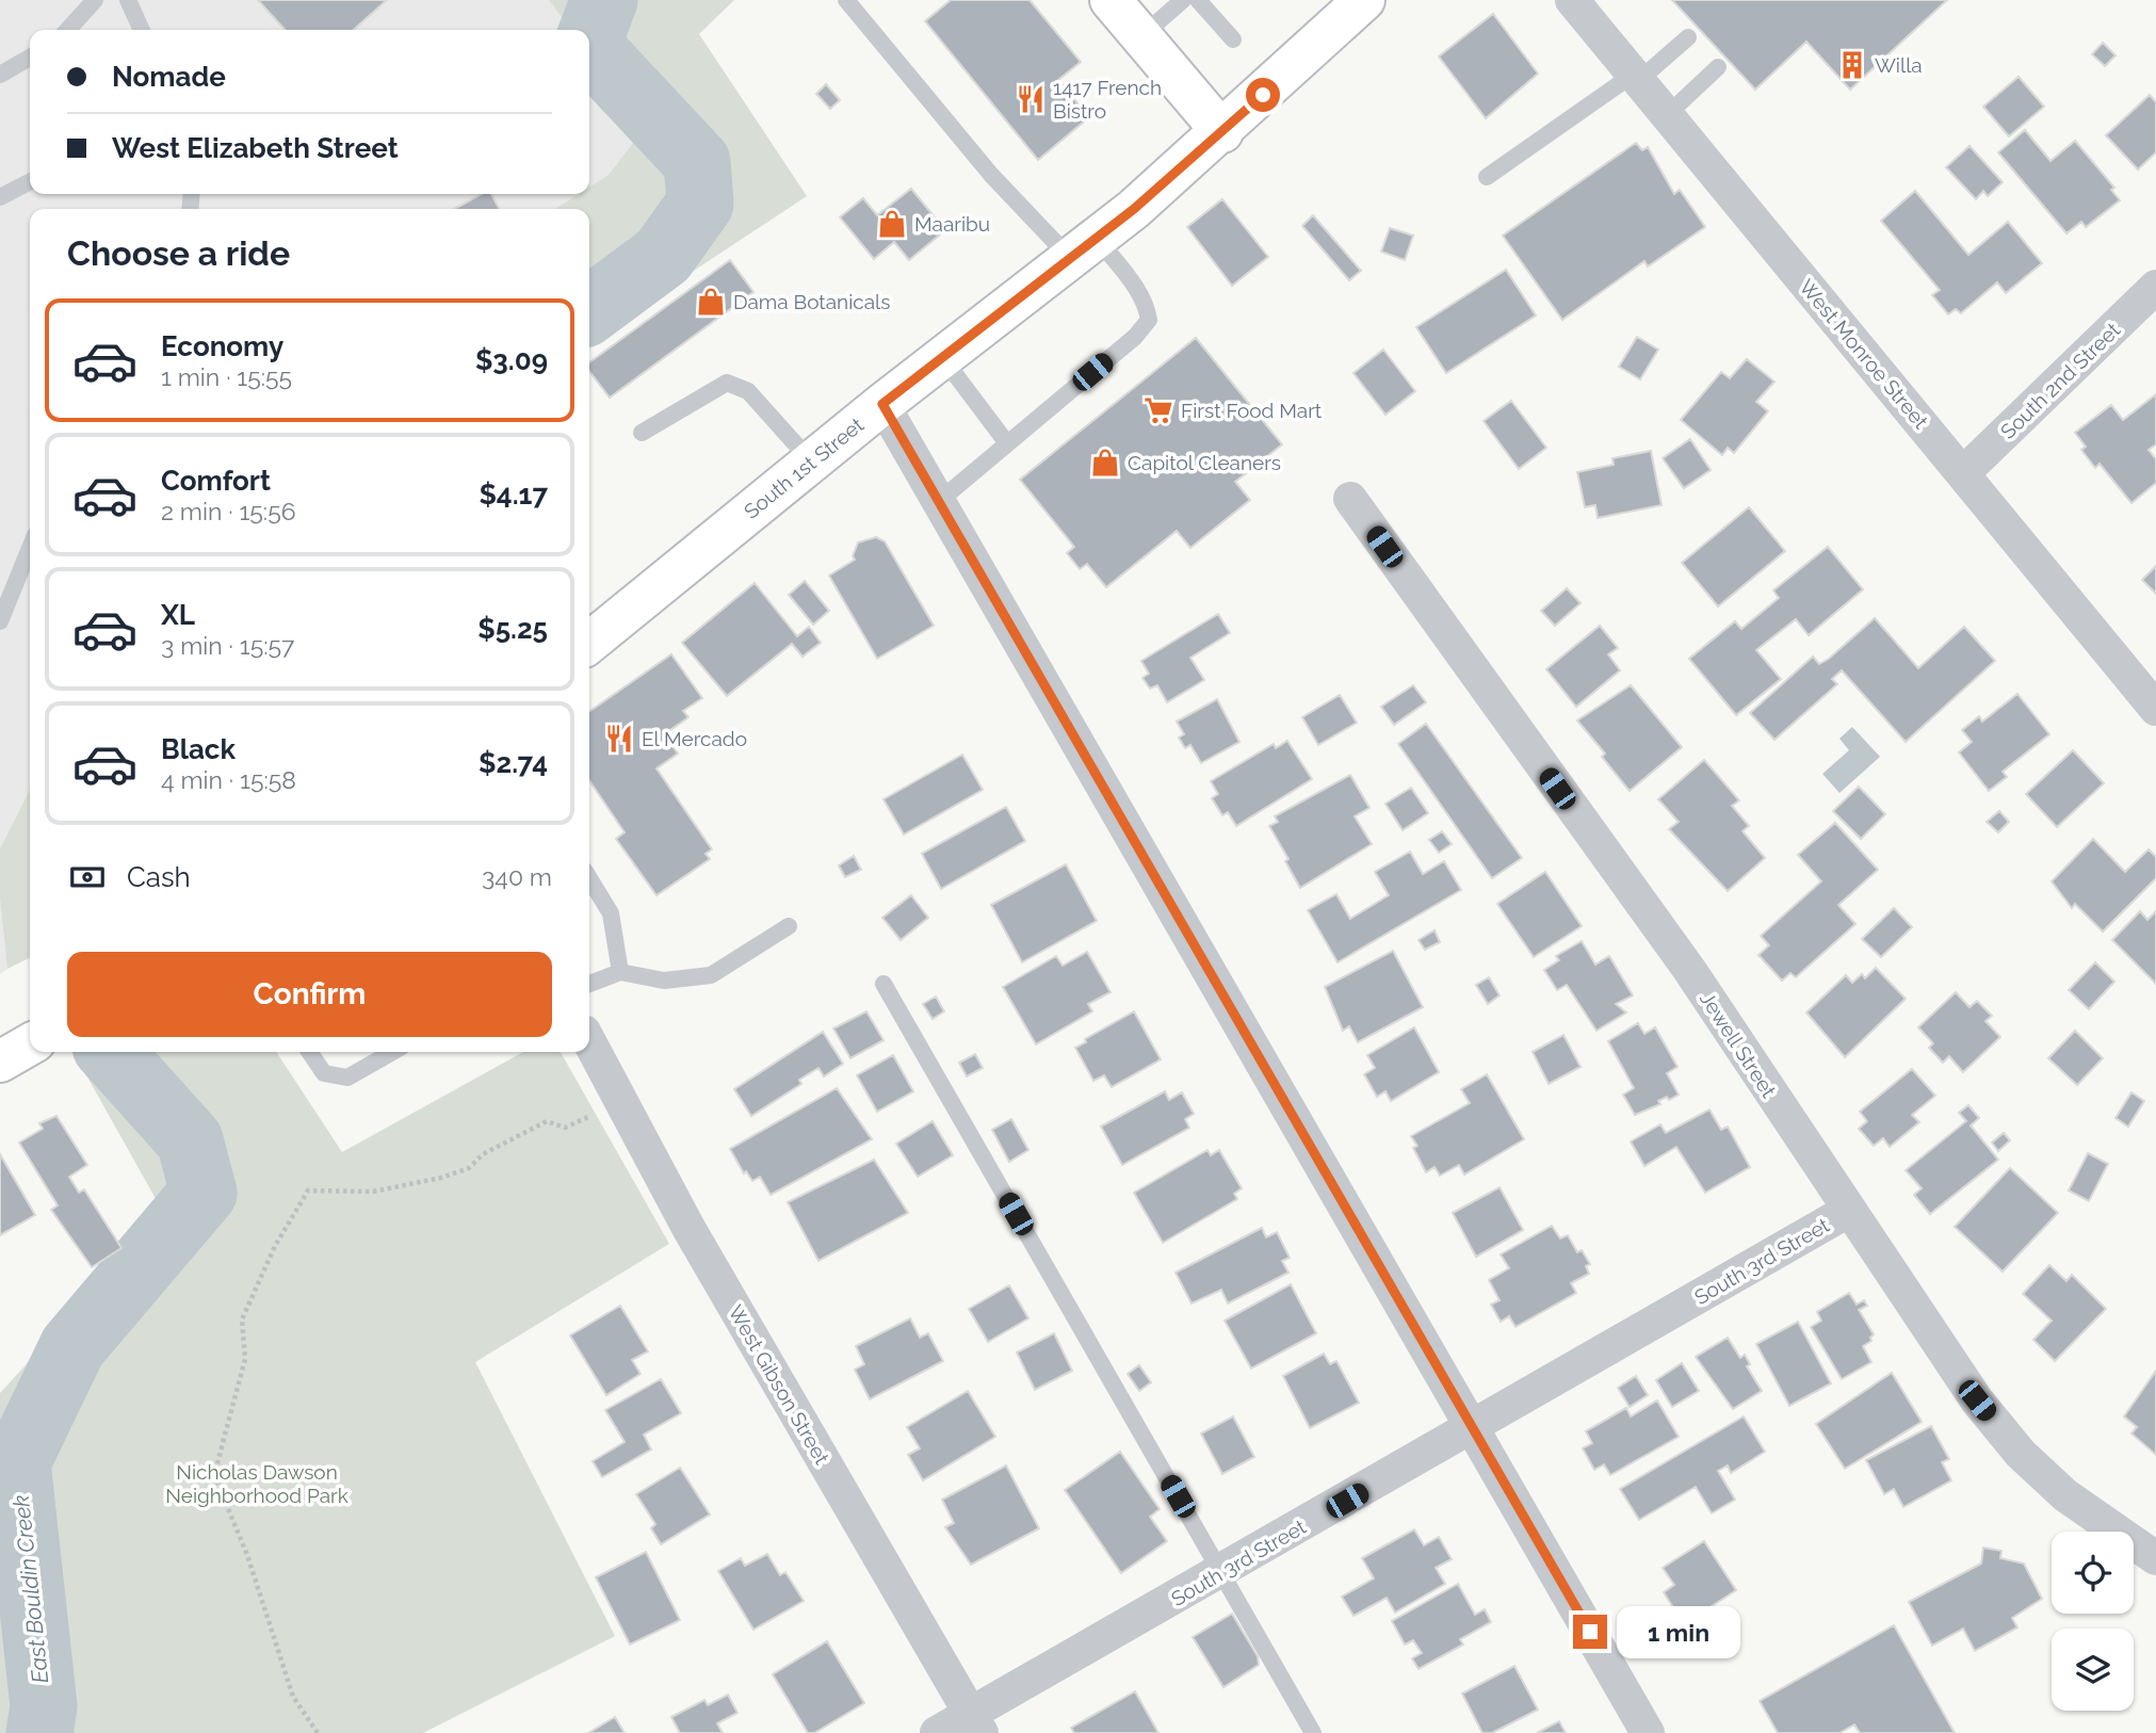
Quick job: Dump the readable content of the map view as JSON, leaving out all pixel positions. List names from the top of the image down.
{
  "streets": {
    "main road": ["South 1st Street"],
    "street": [
      "West Monroe Street",
      "South 2nd Street",
      "Jewell Street",
      "South 3rd Street",
      "West Gibson Street"
    ]
  },
  "crossings": [
    ["West Monroe Street", "South 2nd Street"],
    ["Jewell Street", "South 3rd Street"],
    ["South 3rd Street", "West Gibson Street"]
  ],
  "water": ["East Bouldin Creek"],
  "parks": ["Nicholas Dawson Neighborhood Park"],
  "places": {
    "building": ["Willa"],
    "restaurant": ["1417 French Bistro", "El Mercado"],
    "shop": ["Maaribu", "Dama Botanicals", "Capitol Cleaners"],
    "supermarket": ["First Food Mart"]
  },
  "page": {
    "banner": ["Nomade", "West Elizabeth Street"],
    "heading": "Choose a ride",
    "list": [
      {
        "name": "Economy",
        "note": "1 min · 15:55",
        "value": "$3.09"
      },
      {
        "name": "Comfort",
        "note": "2 min · 15:56",
        "value": "$4.17"
      },
      {
        "name": "XL",
        "note": "3 min · 15:57",
        "value": "$5.25"
      },
      {
        "name": "Black",
        "note": "4 min · 15:58",
        "value": "$2.74"
      }
    ],
    "pay": ["Cash", "340 m"],
    "buttons": "Confirm",
    "bubble": "1 min"
  }
}
